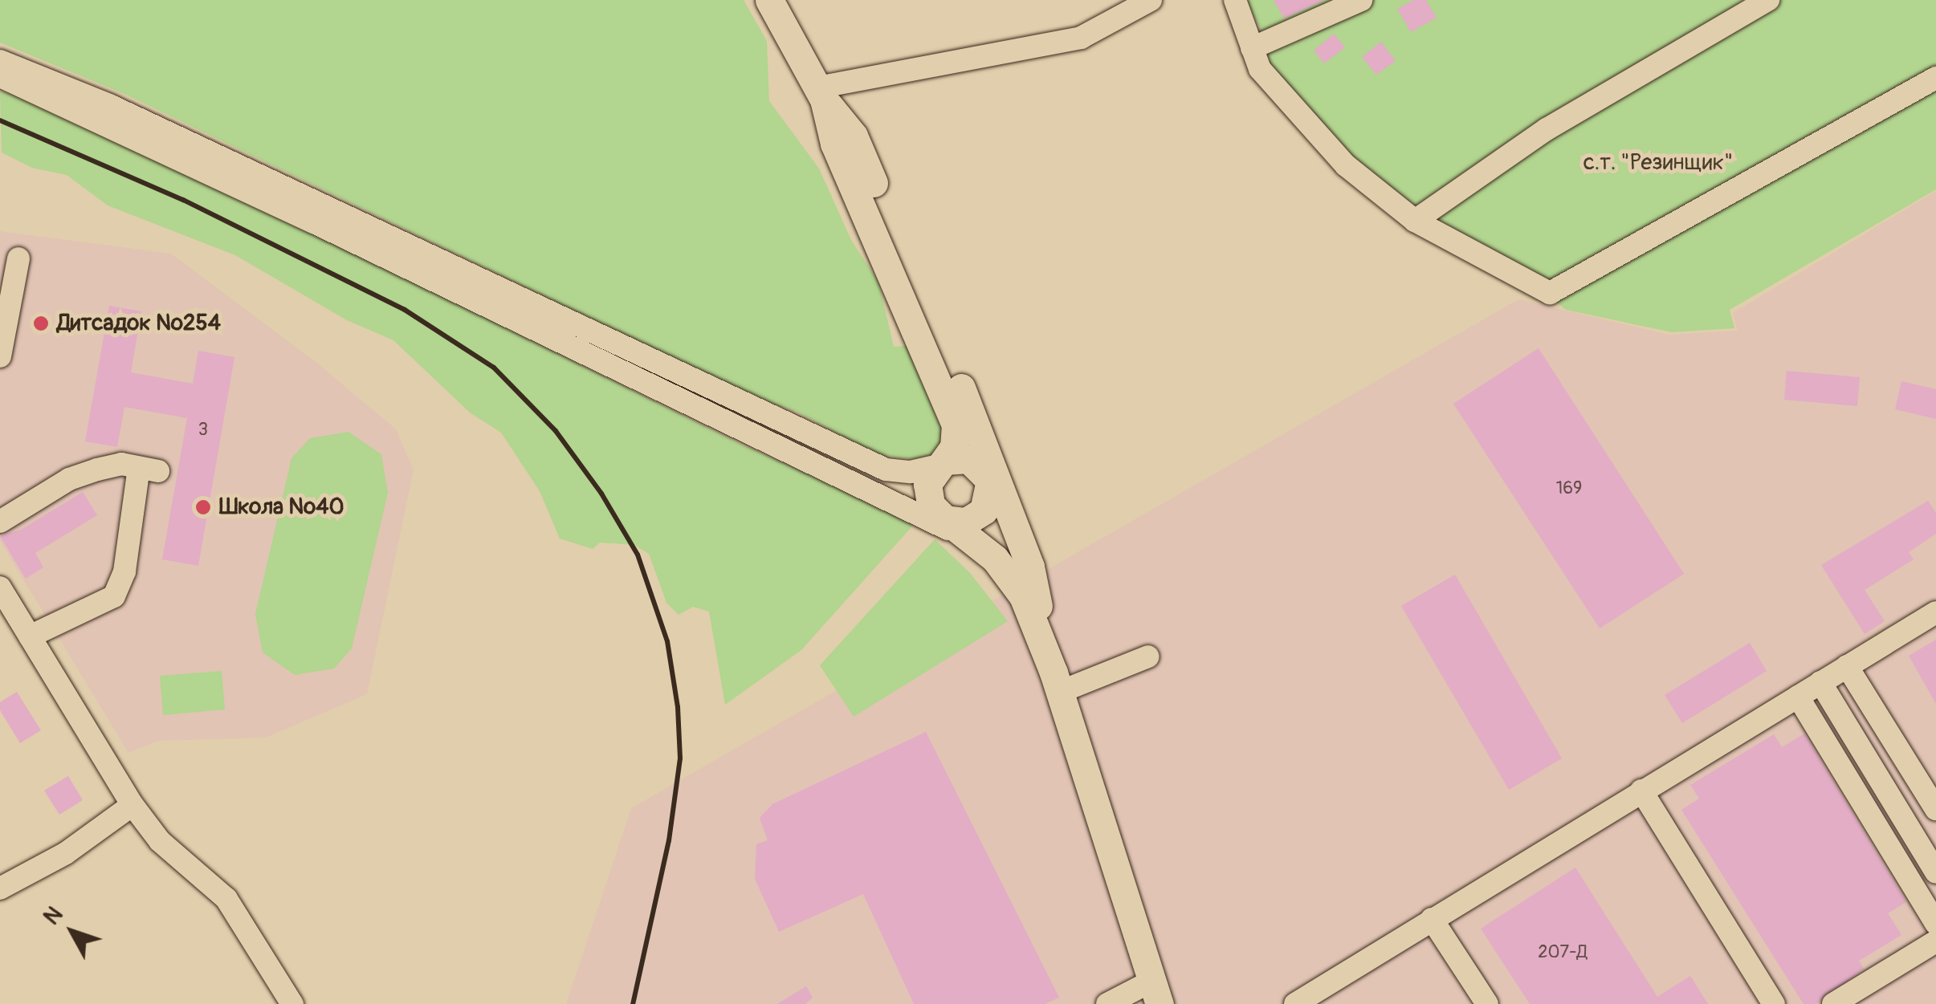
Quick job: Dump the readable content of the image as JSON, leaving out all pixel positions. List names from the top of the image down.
{
  "parks": ["с.т. \"Резинщик\""],
  "places": ["Дитсадок №254", "Школа №40"],
  "house_numbers": ["3", "169", "207-Д"],
  "north": "top left"
}
